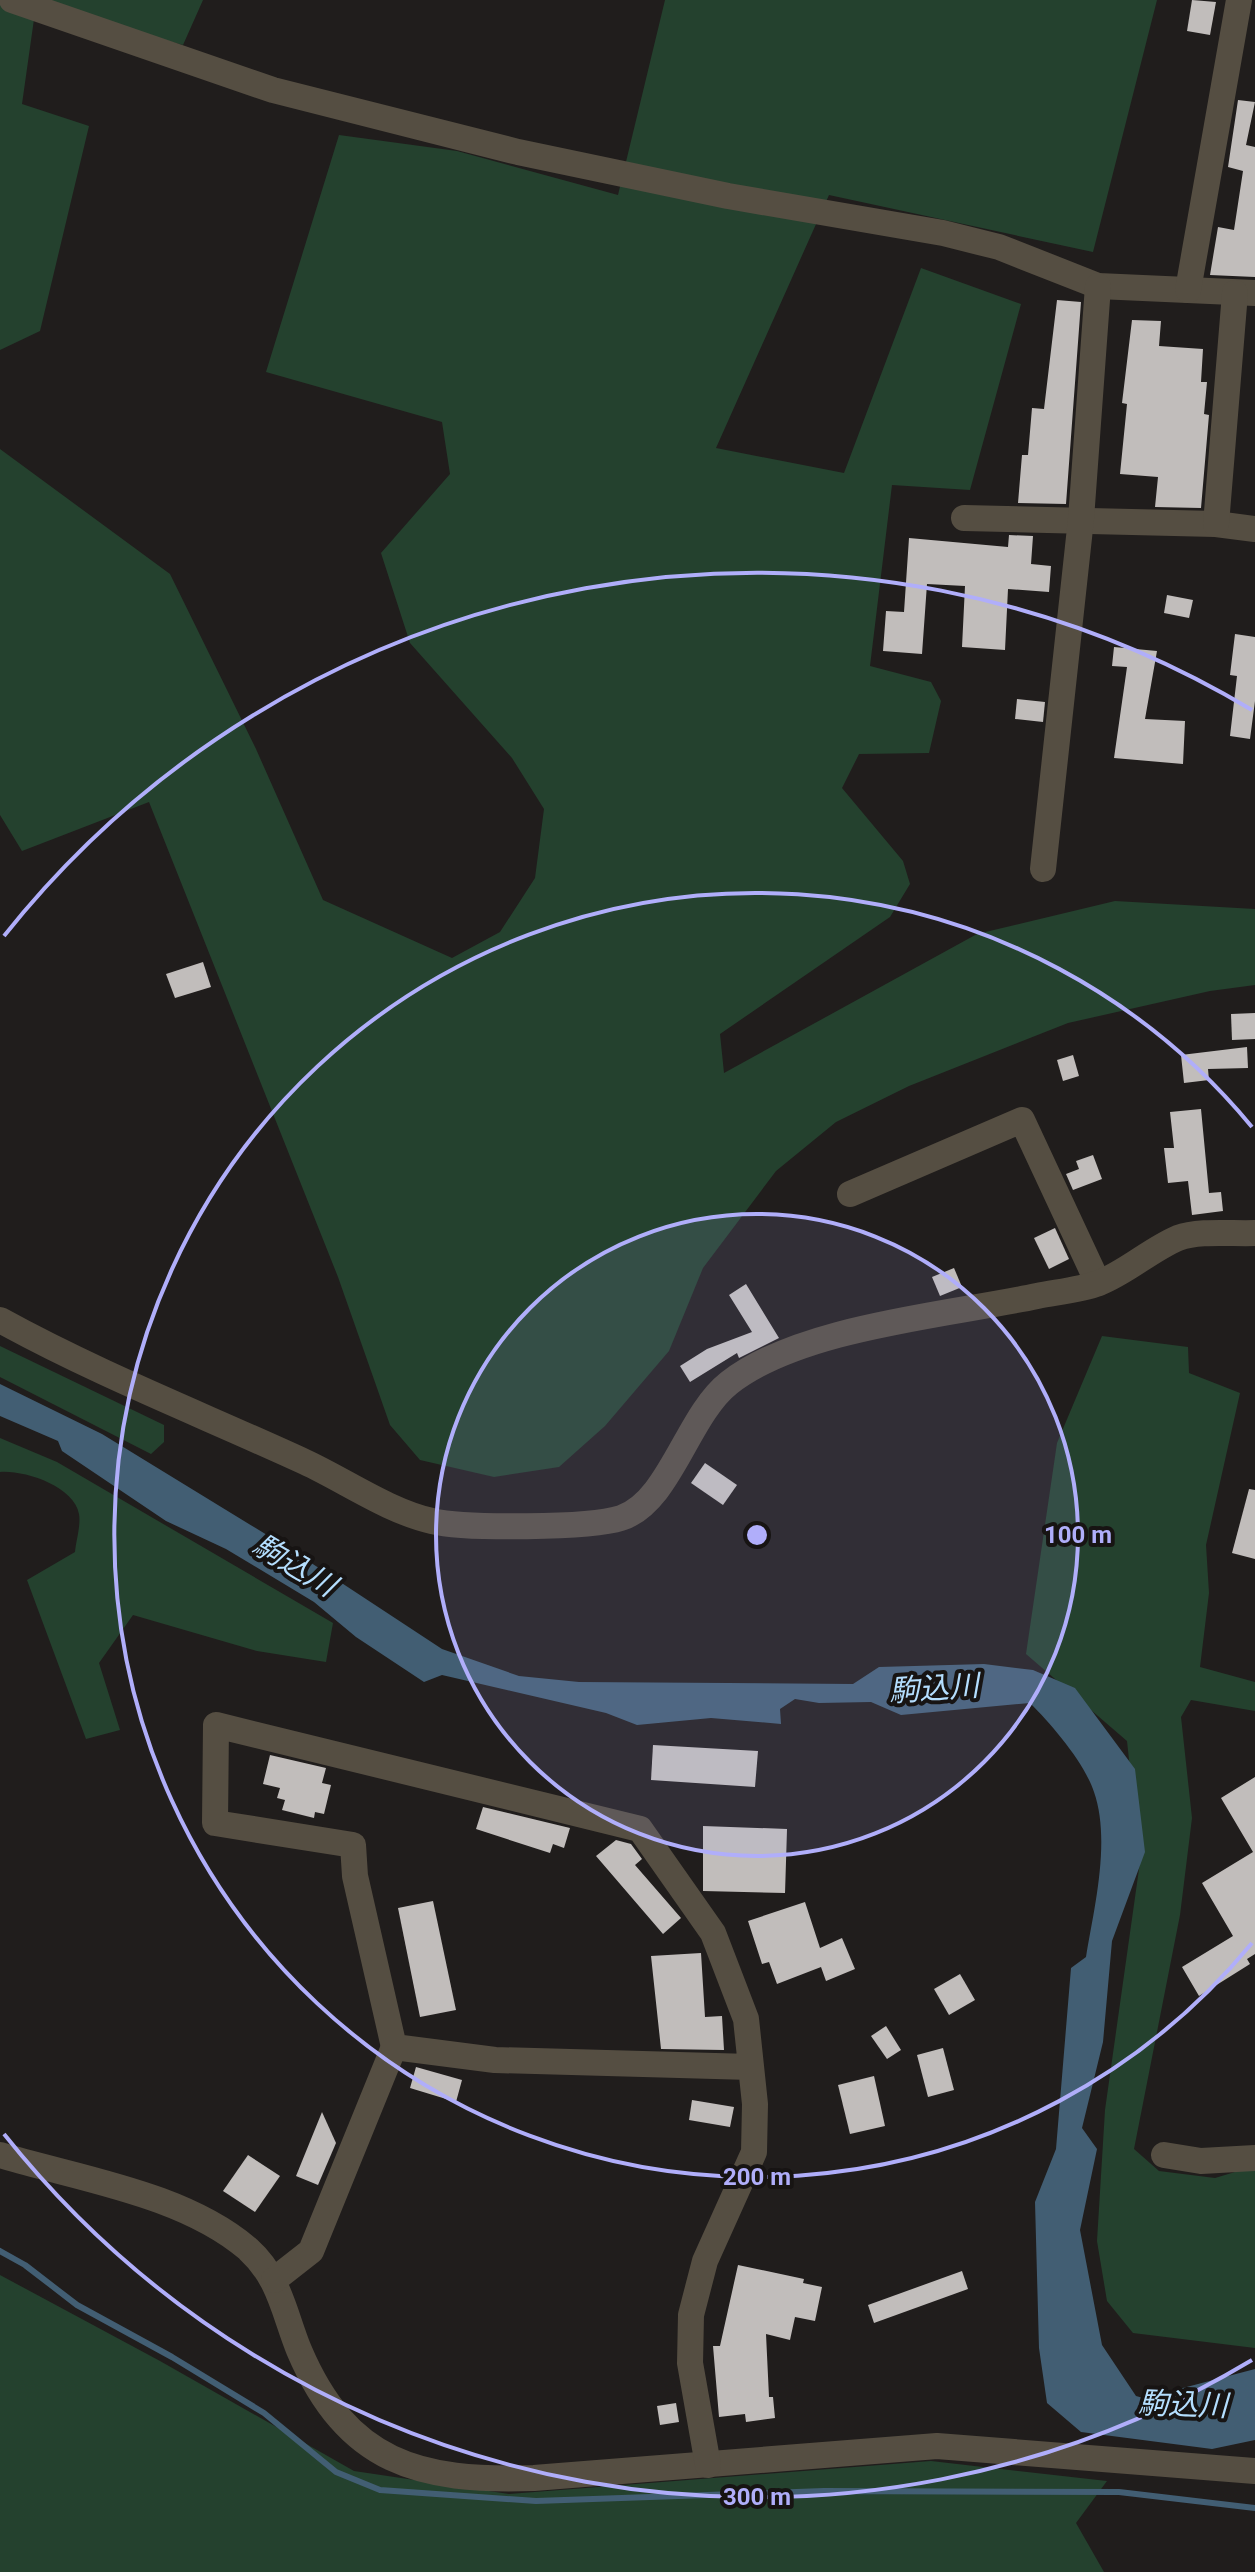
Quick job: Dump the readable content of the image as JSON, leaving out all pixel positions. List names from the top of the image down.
{
  "water": ["駒込川"],
  "rings": ["100 m", "200 m", "300 m"]
}
